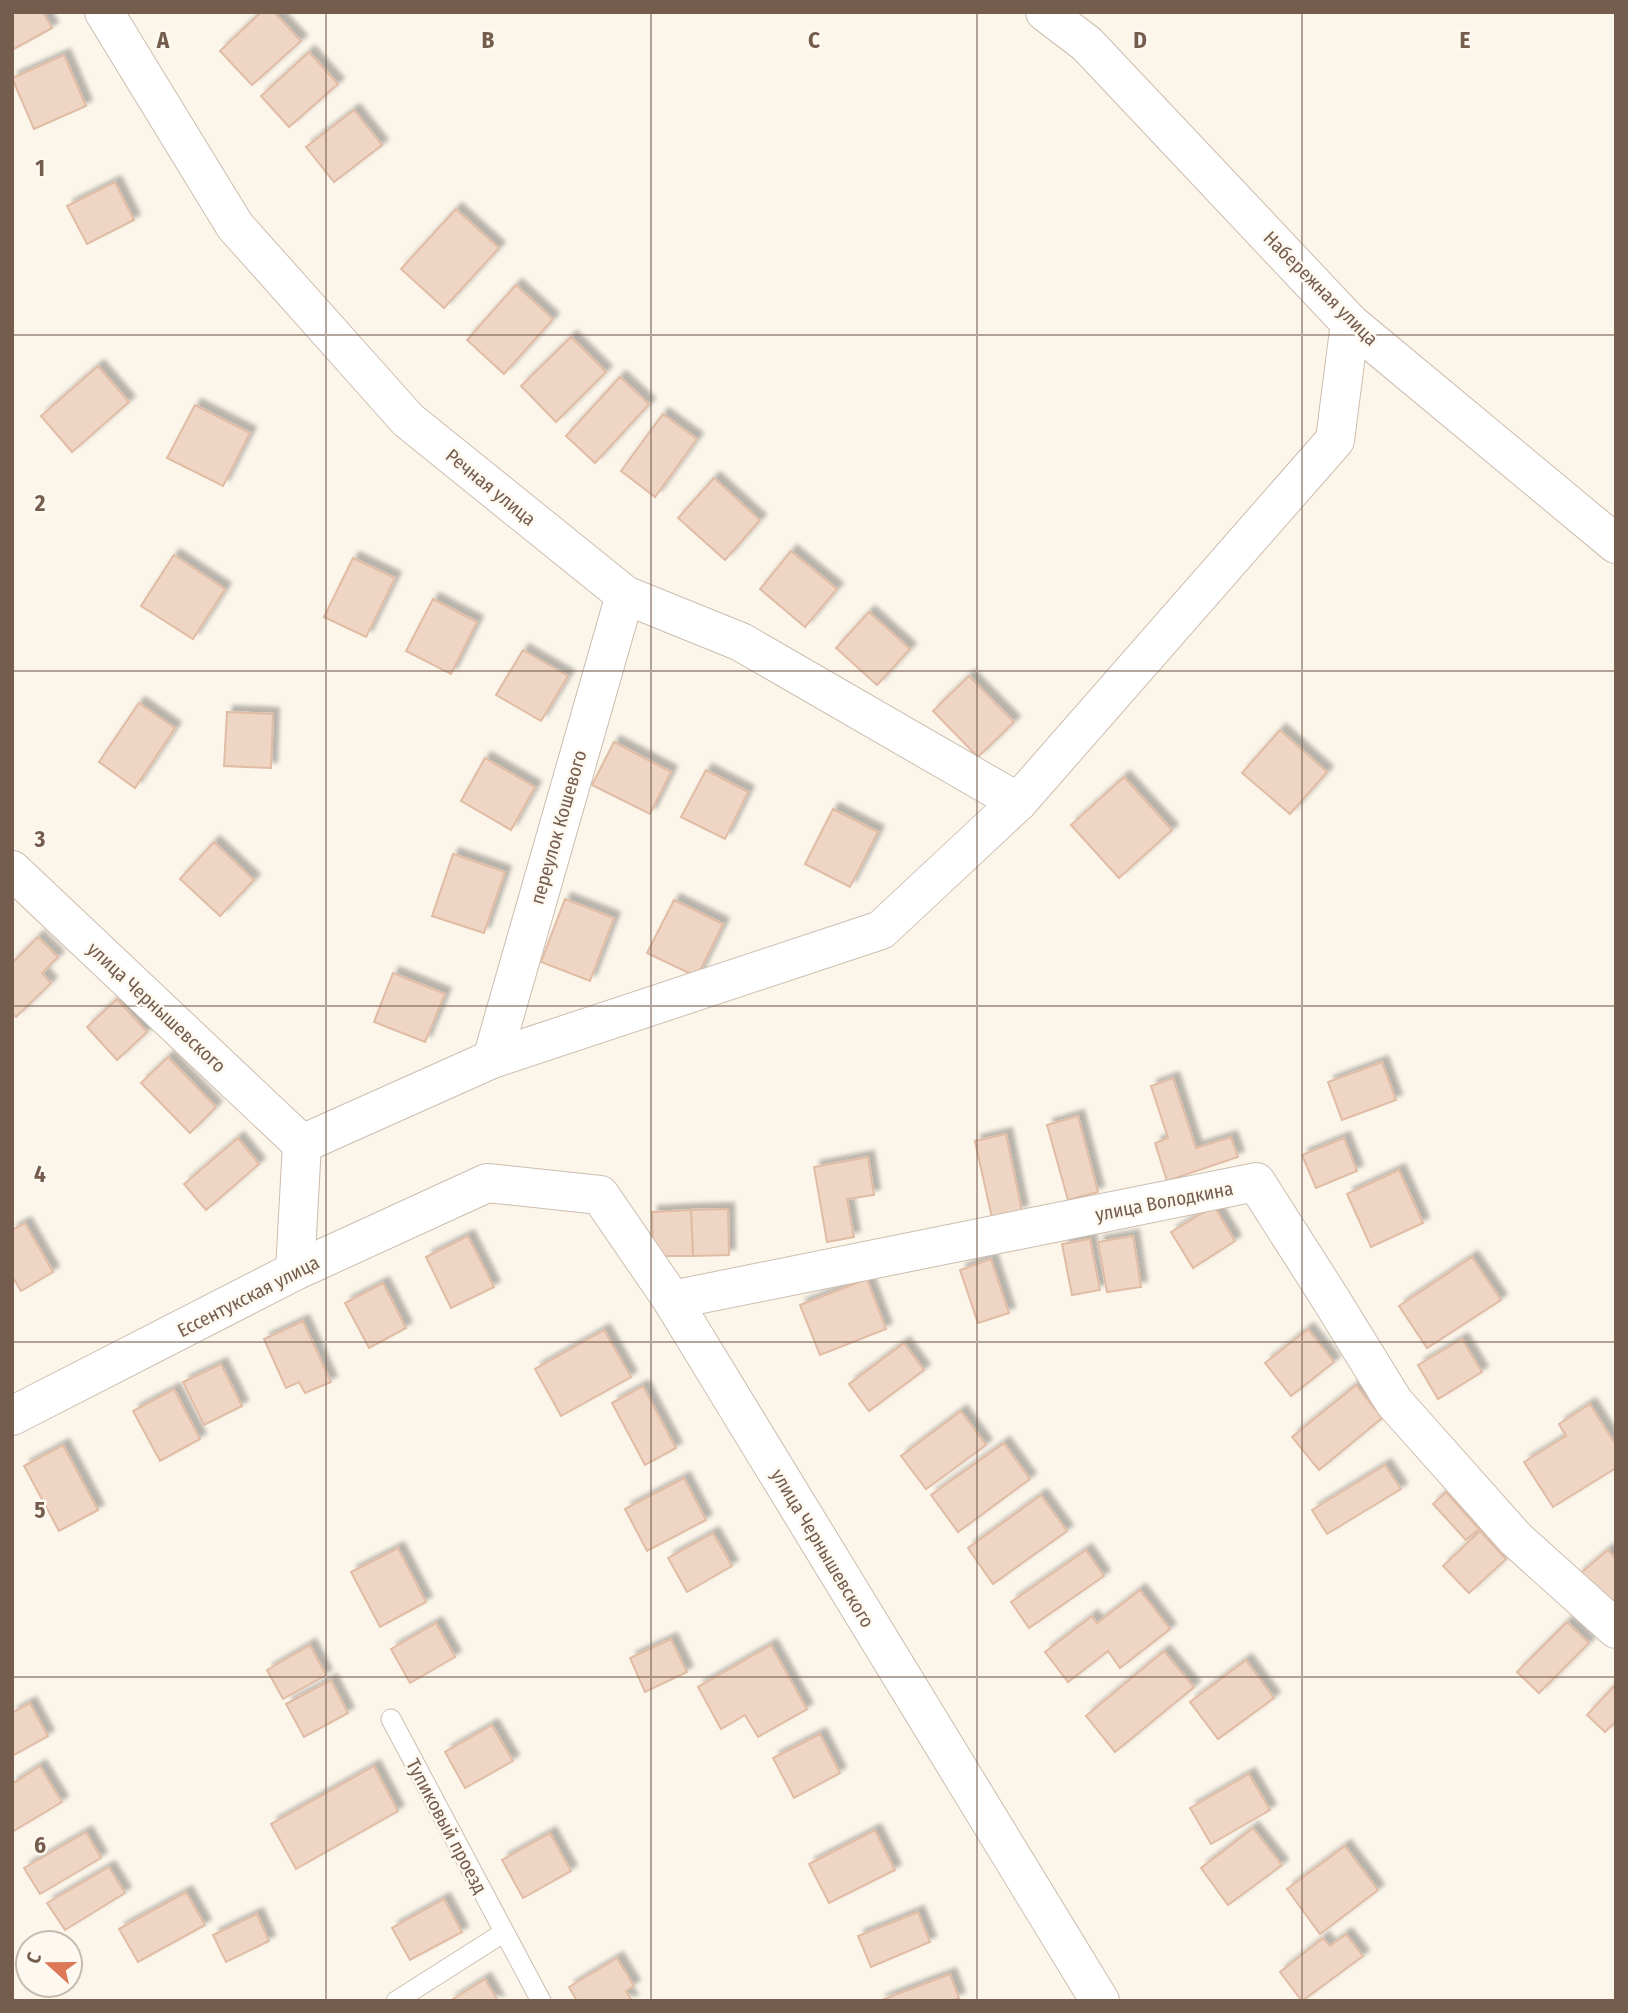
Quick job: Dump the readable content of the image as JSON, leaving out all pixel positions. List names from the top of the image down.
{
  "streets": {
    "street": [
      "Набережная улица",
      "Речная улица",
      "переулок Кошевого",
      "улица Чернышевского",
      "улица Володкина",
      "Ессентукская улица"
    ],
    "lane": ["Тупиковый проезд"]
  },
  "crossings": [
    ["Речная улица", "переулок Кошевого"],
    ["улица Чернышевского", "улица Володкина"],
    ["улица Чернышевского", "Ессентукская улица"]
  ],
  "north": "left",
  "grid": {
    "columns": [
      "A",
      "B",
      "C",
      "D",
      "E"
    ],
    "rows": [
      "1",
      "2",
      "3",
      "4",
      "5",
      "6"
    ]
  }
}
